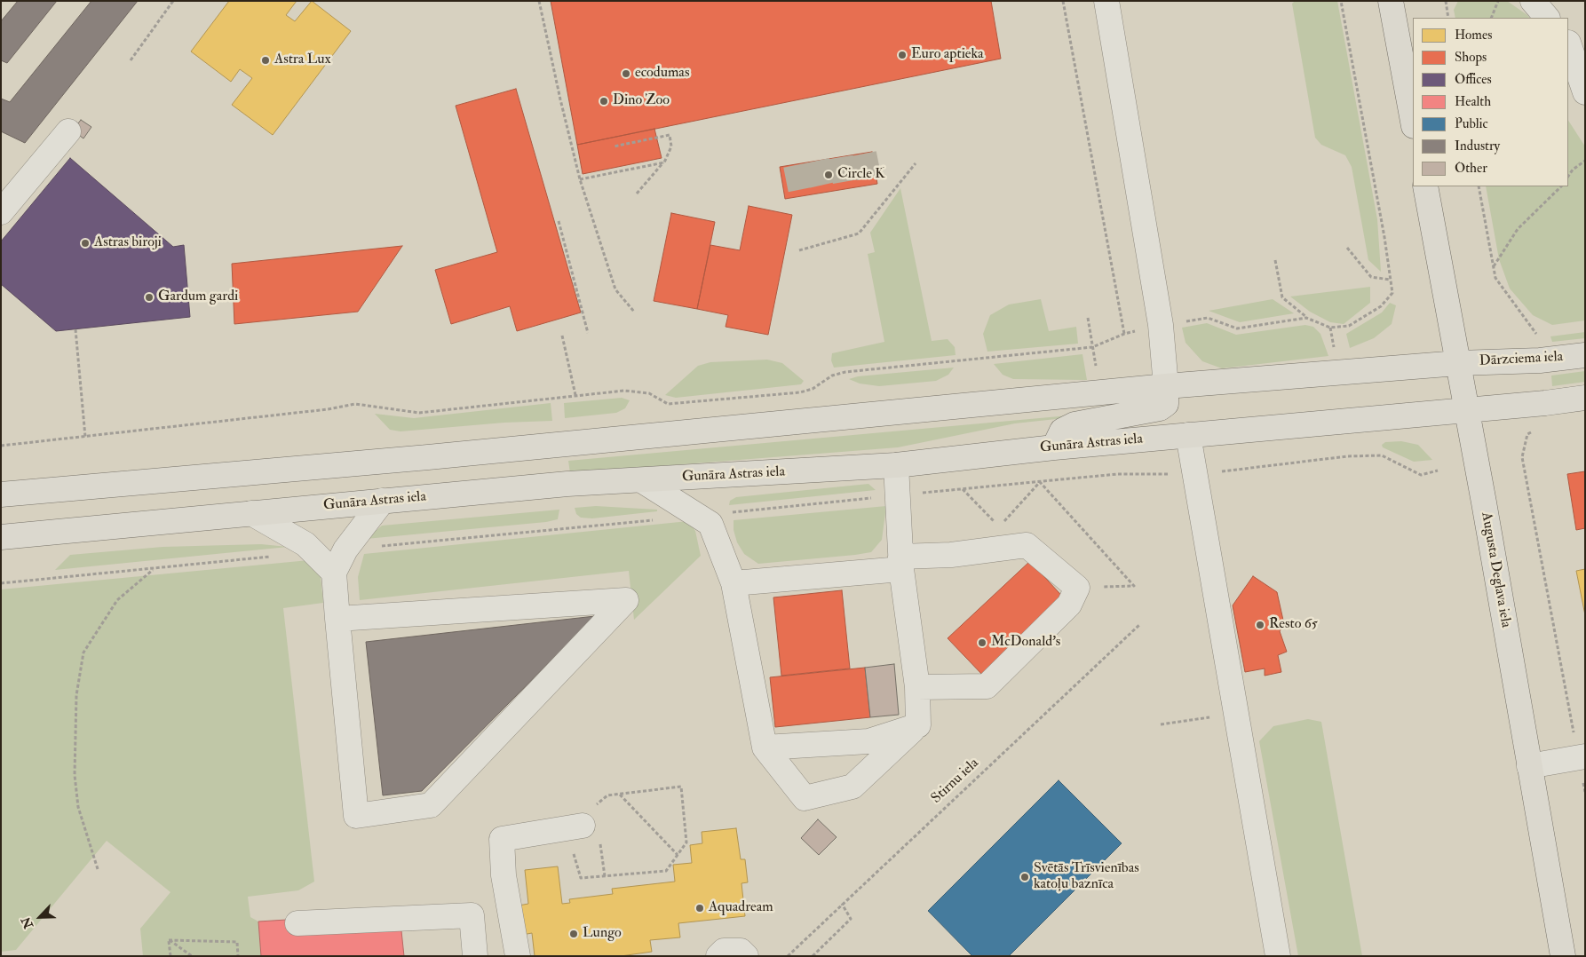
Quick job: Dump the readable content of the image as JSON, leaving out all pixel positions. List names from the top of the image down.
{
  "streets": {
    "main road": ["Dārzciema iela", "Gunāra Astras iela", "Augusta Deglava iela"],
    "path": ["Stirnu iela"]
  },
  "crossings": [
    ["Dārzciema iela", "Augusta Deglava iela"],
    ["Gunāra Astras iela", "Augusta Deglava iela"]
  ],
  "places": [
    "Euro aptieka",
    "Astra Lux",
    "ecodumas",
    "Dino Zoo",
    "Circle K",
    "Astras biroji",
    "Gardum gardi",
    "Resto 65",
    "McDonald's",
    "Svētās Trīsvienības katoļu baznīca",
    "Aquadream",
    "Lungo"
  ],
  "legend": [
    "Homes",
    "Shops",
    "Offices",
    "Health",
    "Public",
    "Industry",
    "Other"
  ],
  "north": "bottom left"
}
